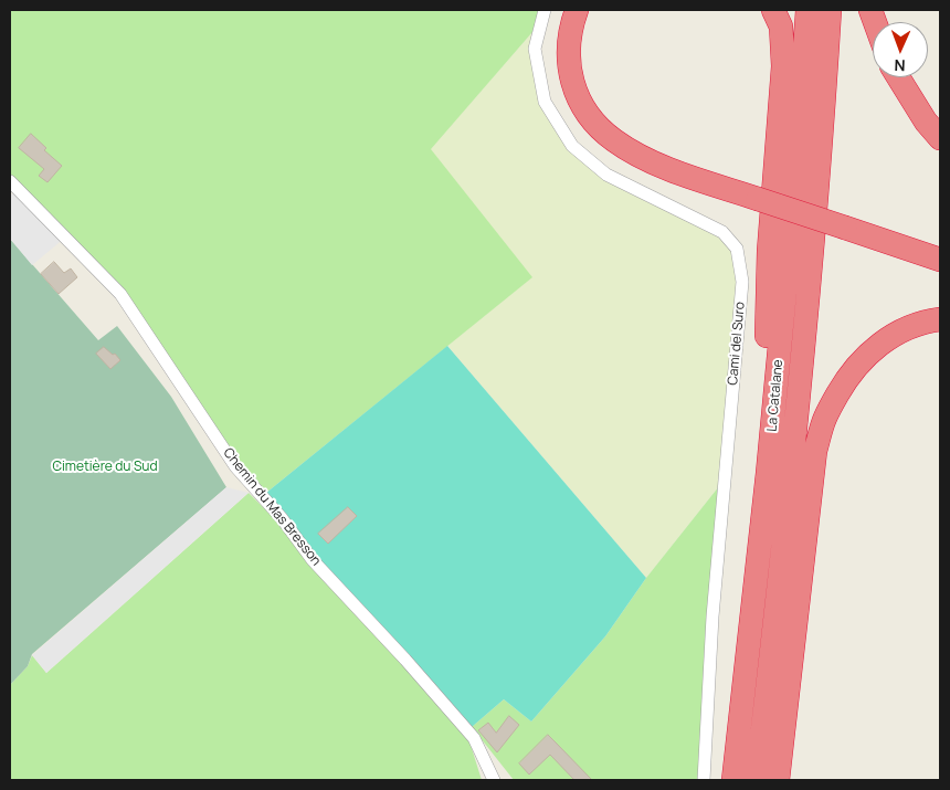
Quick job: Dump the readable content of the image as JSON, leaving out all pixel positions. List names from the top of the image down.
{
  "streets": {
    "highway": ["La Catalane"],
    "street": ["Cami del Suro", "Chemin du Mas Bresson"]
  },
  "parks": ["Cimetière du Sud"],
  "north": "bottom"
}
